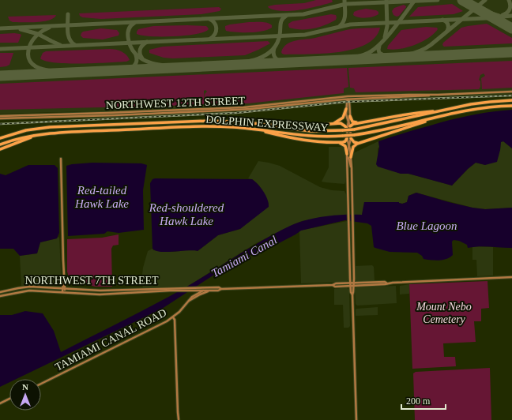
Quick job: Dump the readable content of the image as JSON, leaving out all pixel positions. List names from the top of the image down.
{
  "streets": {
    "highway": ["DOLPHIN EXPRESSWAY"],
    "main road": ["NORTHWEST 12TH STREET", "NORTHWEST 7TH STREET", "TAMIAMI CANAL ROAD"]
  },
  "crossings": [
    ["NORTHWEST 7TH STREET", "TAMIAMI CANAL ROAD"]
  ],
  "water": [
    "Red-tailed Hawk Lake",
    "Red-shouldered Hawk Lake",
    "Blue Lagoon",
    "Tamiami Canal"
  ],
  "parks": ["Mount Nebo Cemetery"],
  "scale_bar": "200 m",
  "north": "top"
}
